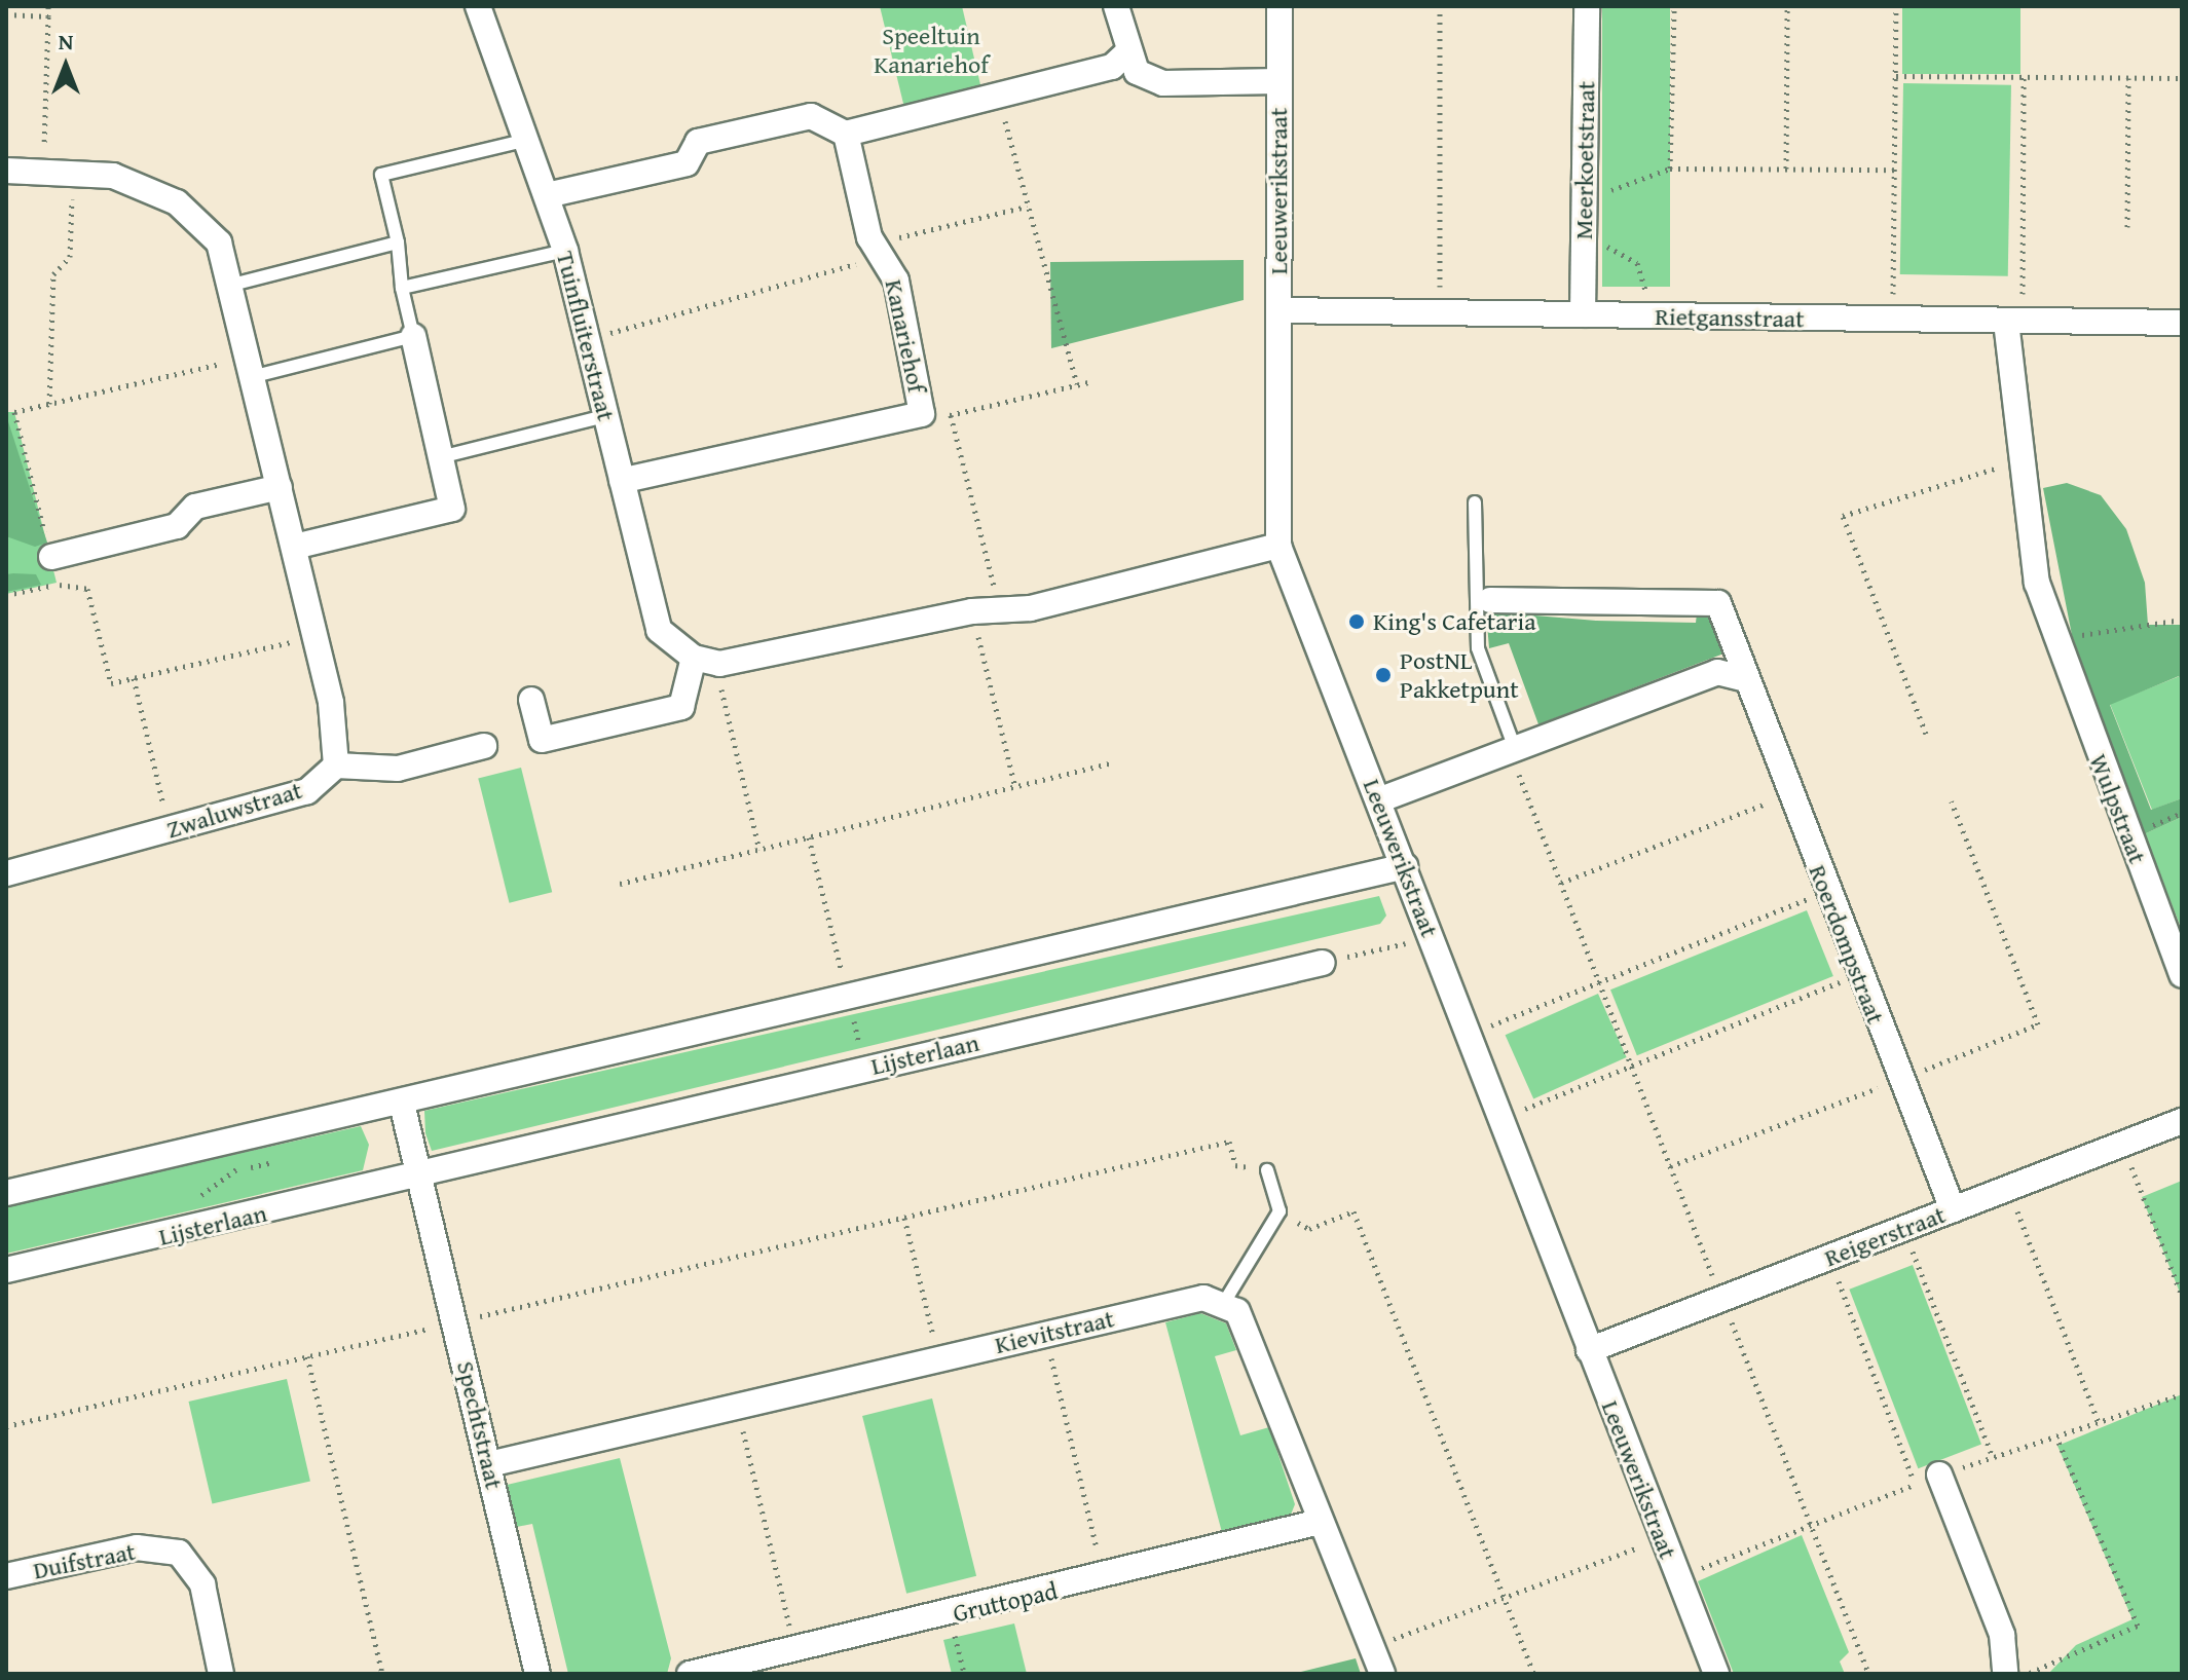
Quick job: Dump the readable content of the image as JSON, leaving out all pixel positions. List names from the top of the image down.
{
  "streets": {
    "street": [
      "Meerkoetstraat",
      "Leeuwerikstraat",
      "Rietgansstraat",
      "Tuinfluiterstraat",
      "Kanariehof",
      "Wulpstraat",
      "Zwaluwstraat",
      "Roerdompstraat",
      "Lijsterlaan",
      "Reigerstraat",
      "Kievitstraat",
      "Spechtstraat",
      "Duifstraat",
      "Gruttopad"
    ]
  },
  "crossings": [
    ["Meerkoetstraat", "Rietgansstraat"],
    ["Leeuwerikstraat", "Rietgansstraat"],
    ["Leeuwerikstraat", "Tuinfluiterstraat"],
    ["Leeuwerikstraat", "Reigerstraat"],
    ["Rietgansstraat", "Wulpstraat"],
    ["Tuinfluiterstraat", "Kanariehof"],
    ["Roerdompstraat", "Reigerstraat"],
    ["Lijsterlaan", "Spechtstraat"],
    ["Kievitstraat", "Spechtstraat"]
  ],
  "parks": ["Speeltuin Kanariehof"],
  "places": ["King's Cafetaria", "PostNL Pakketpunt"],
  "north": "top"
}
